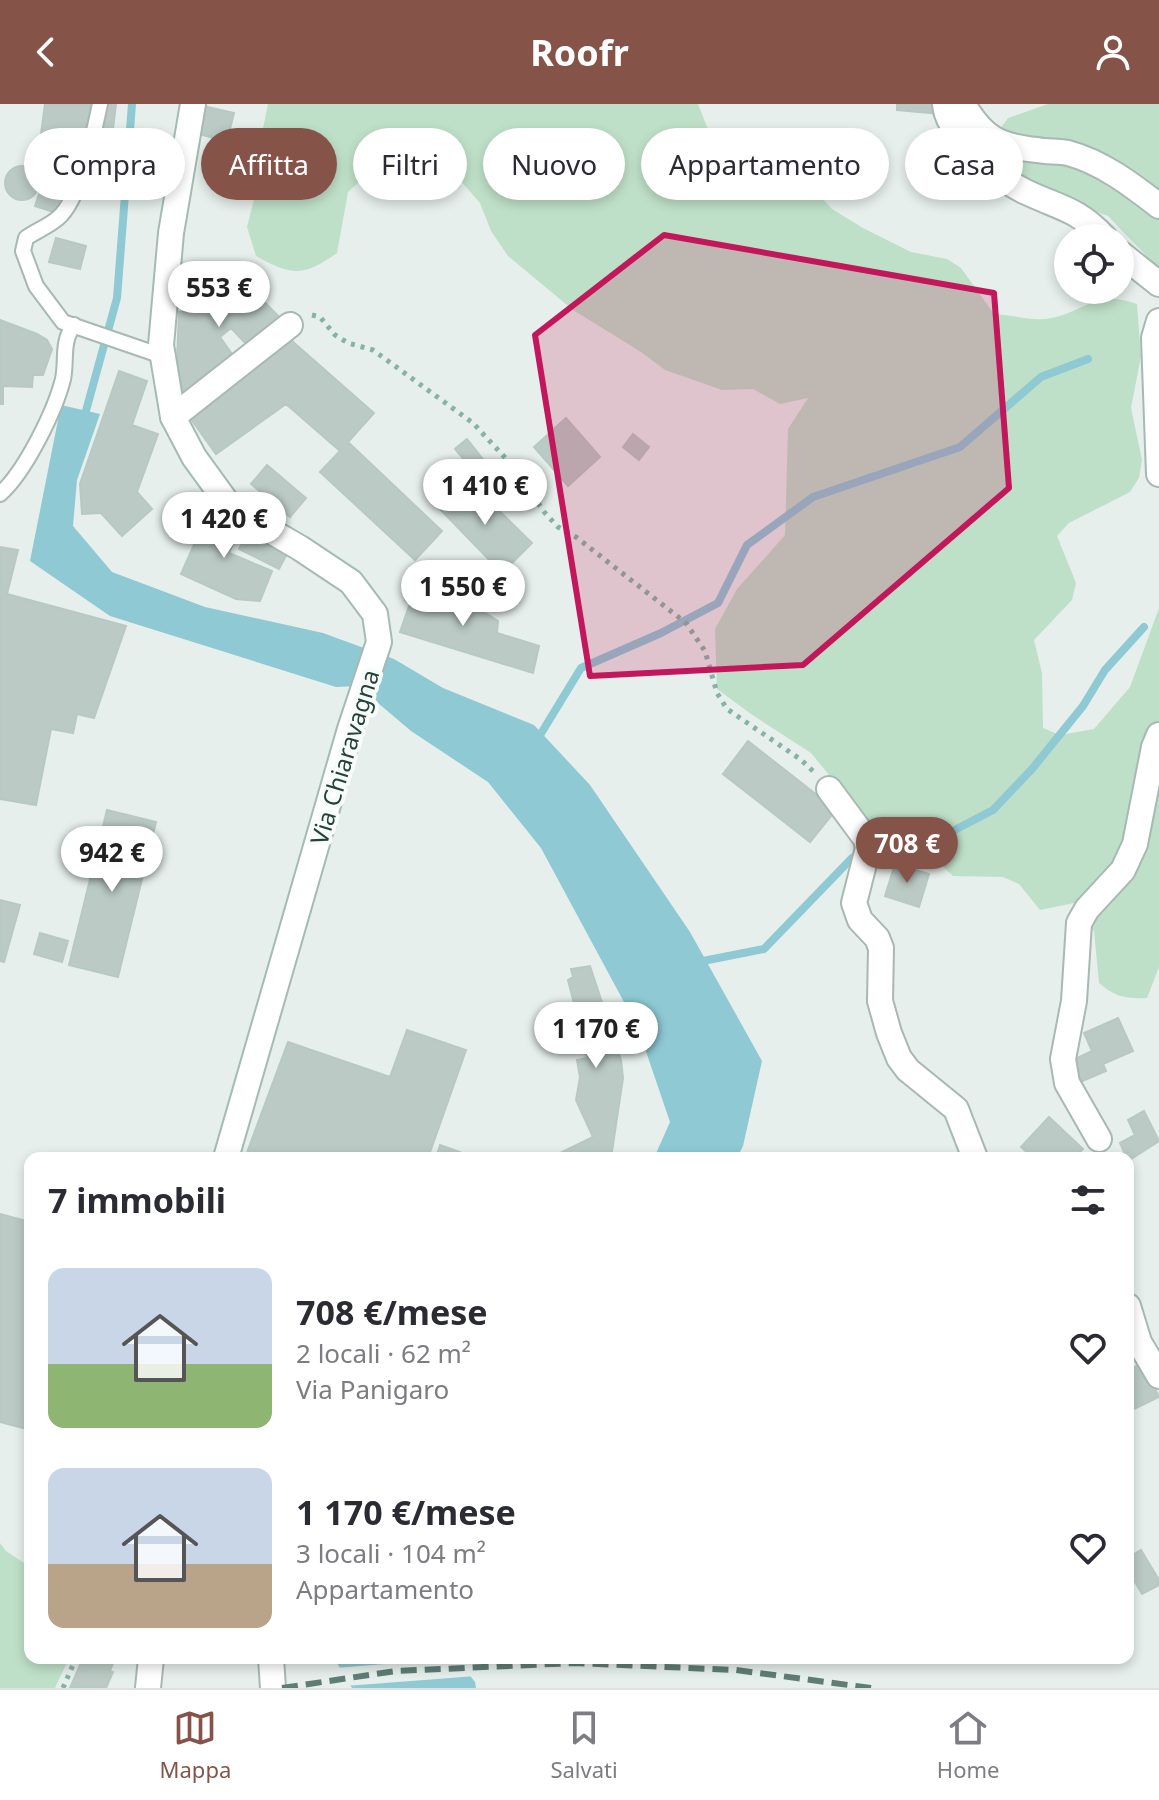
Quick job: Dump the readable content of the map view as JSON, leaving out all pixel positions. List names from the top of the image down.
{
  "streets": {
    "street": ["Via Chiaravagna"]
  },
  "page": {
    "header": "Roofr",
    "chip": [
      "Compra",
      "Affitta",
      "Filtri",
      "Nuovo",
      "Appartamento",
      "Casa"
    ],
    "price": [
      "553 €",
      "1 410 €",
      "1 420 €",
      "1 550 €",
      "708 €",
      "942 €",
      "1 170 €"
    ],
    "heading": "7 immobili",
    "list": [
      {
        "name": "708 €/mese",
        "note": "2 locali · 62 m² · Via Panigaro"
      },
      {
        "name": "1 170 €/mese",
        "note": "3 locali · 104 m² · Appartamento"
      }
    ],
    "tabs": ["Mappa", "Salvati", "Home"]
  }
}
